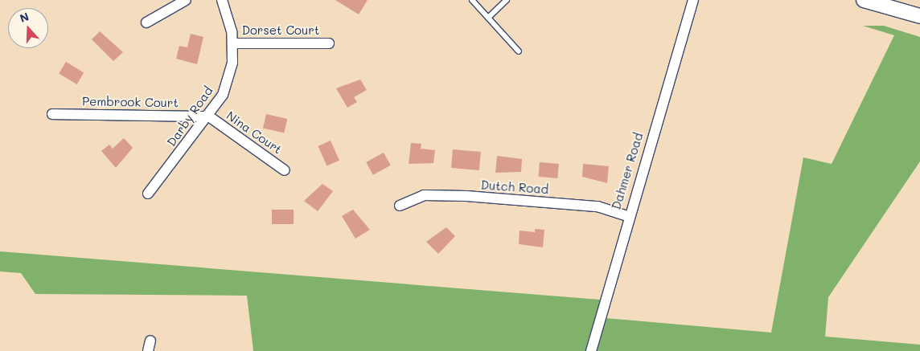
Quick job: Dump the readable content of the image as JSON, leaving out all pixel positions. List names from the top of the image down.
{
  "streets": {
    "street": [
      "Dorset Court",
      "Pembrook Court",
      "Darby Road",
      "Nina Court",
      "Dahmer Road",
      "Dutch Road"
    ]
  },
  "crossings": [
    ["Dorset Court", "Darby Road"],
    ["Pembrook Court", "Darby Road"],
    ["Pembrook Court", "Nina Court"],
    ["Darby Road", "Nina Court"],
    ["Dahmer Road", "Dutch Road"]
  ],
  "north": "top"
}
